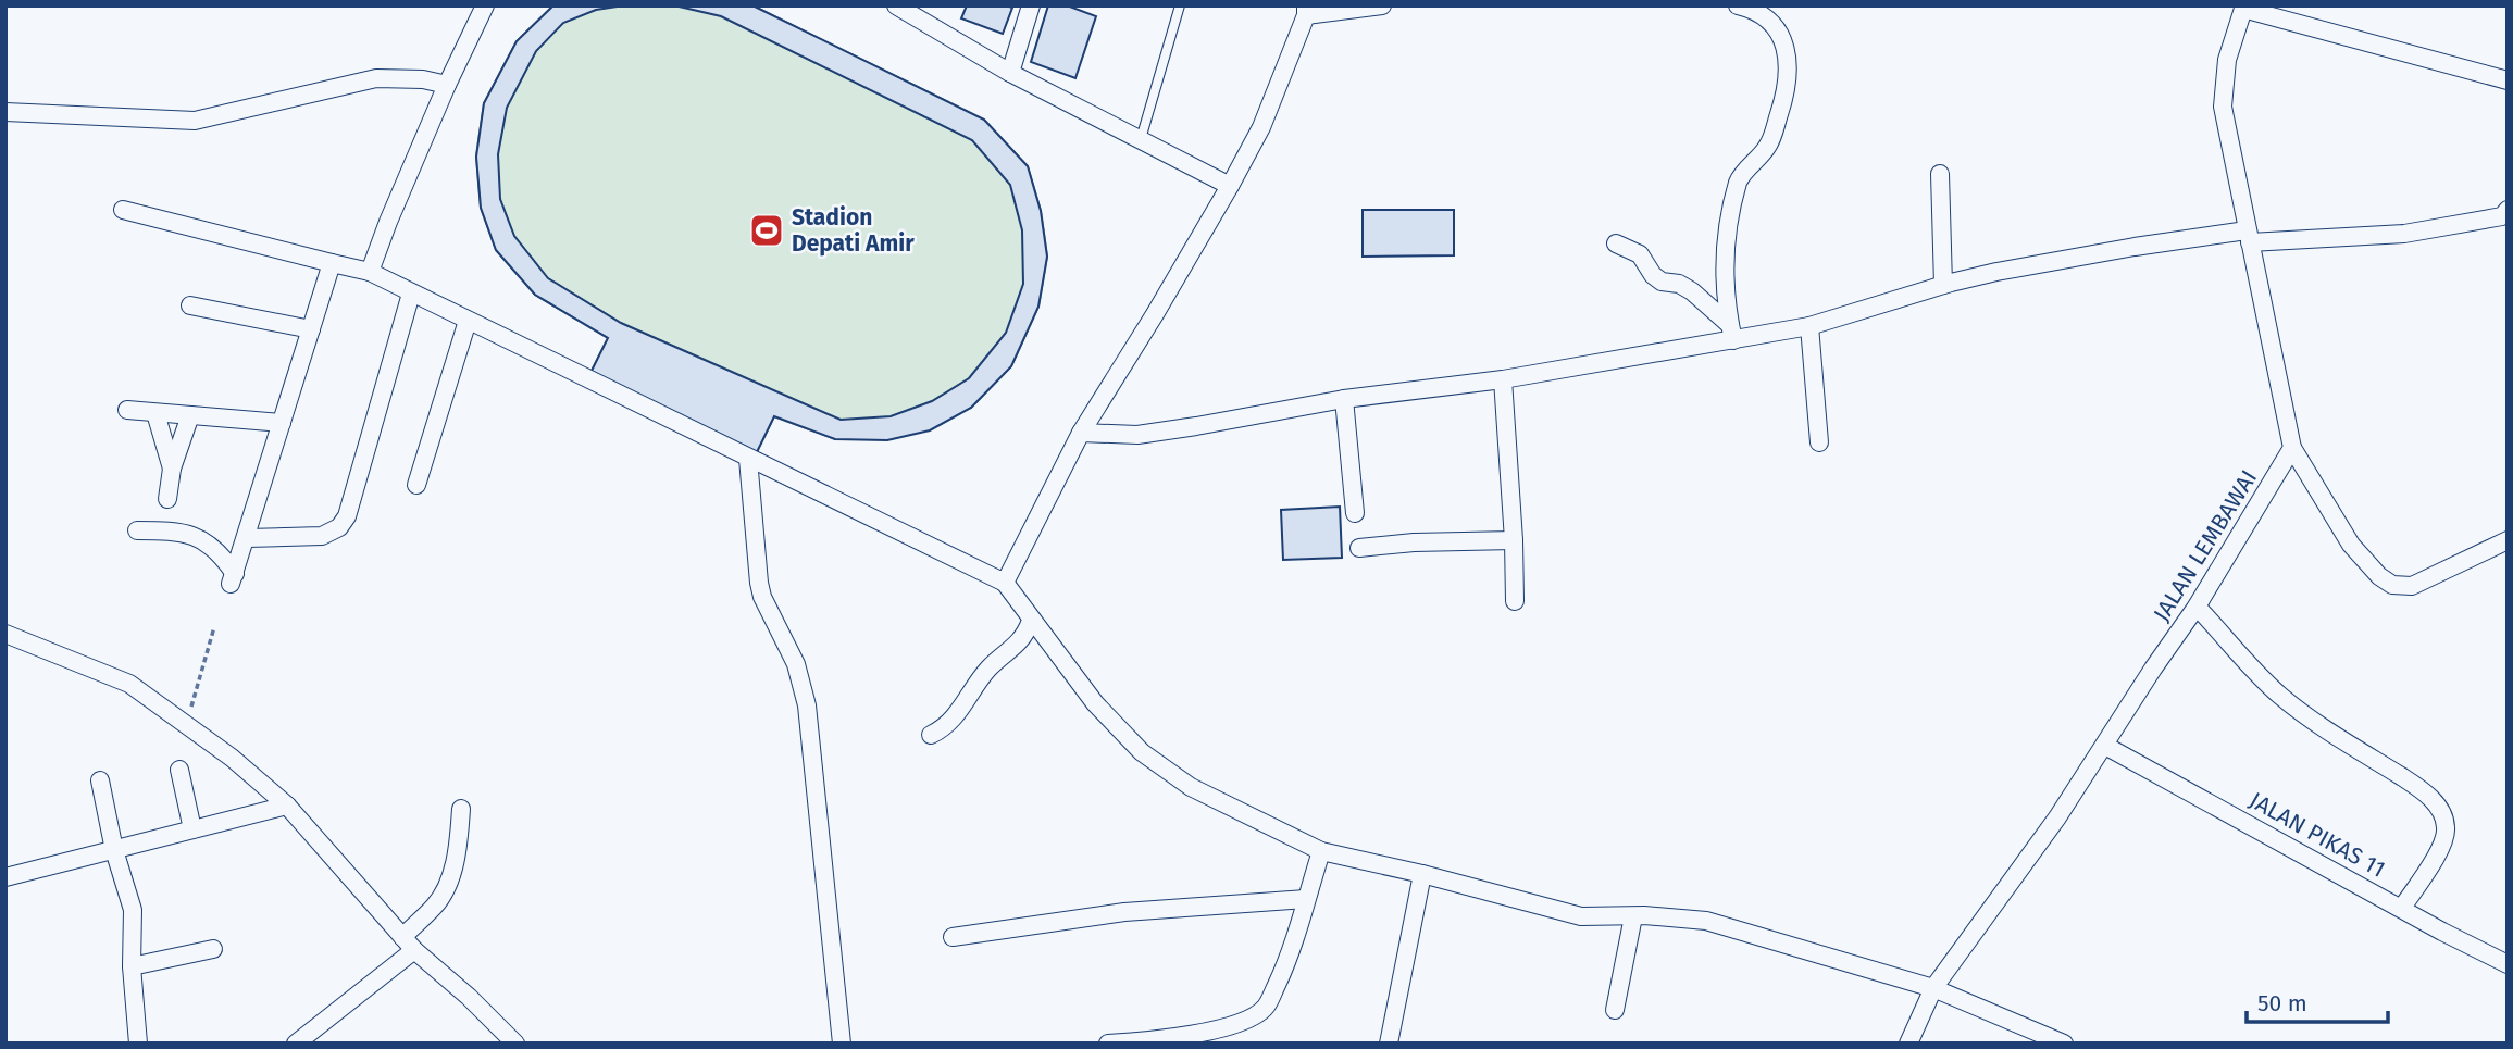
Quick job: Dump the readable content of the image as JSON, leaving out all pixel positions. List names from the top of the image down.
{
  "streets": {
    "street": ["JALAN LEMBAWAI", "JALAN PIKAS 11"]
  },
  "crossings": [
    ["JALAN LEMBAWAI", "JALAN PIKAS 11"]
  ],
  "places": {
    "sports": ["Stadion Depati Amir"]
  },
  "scale_bar": "50 m"
}
